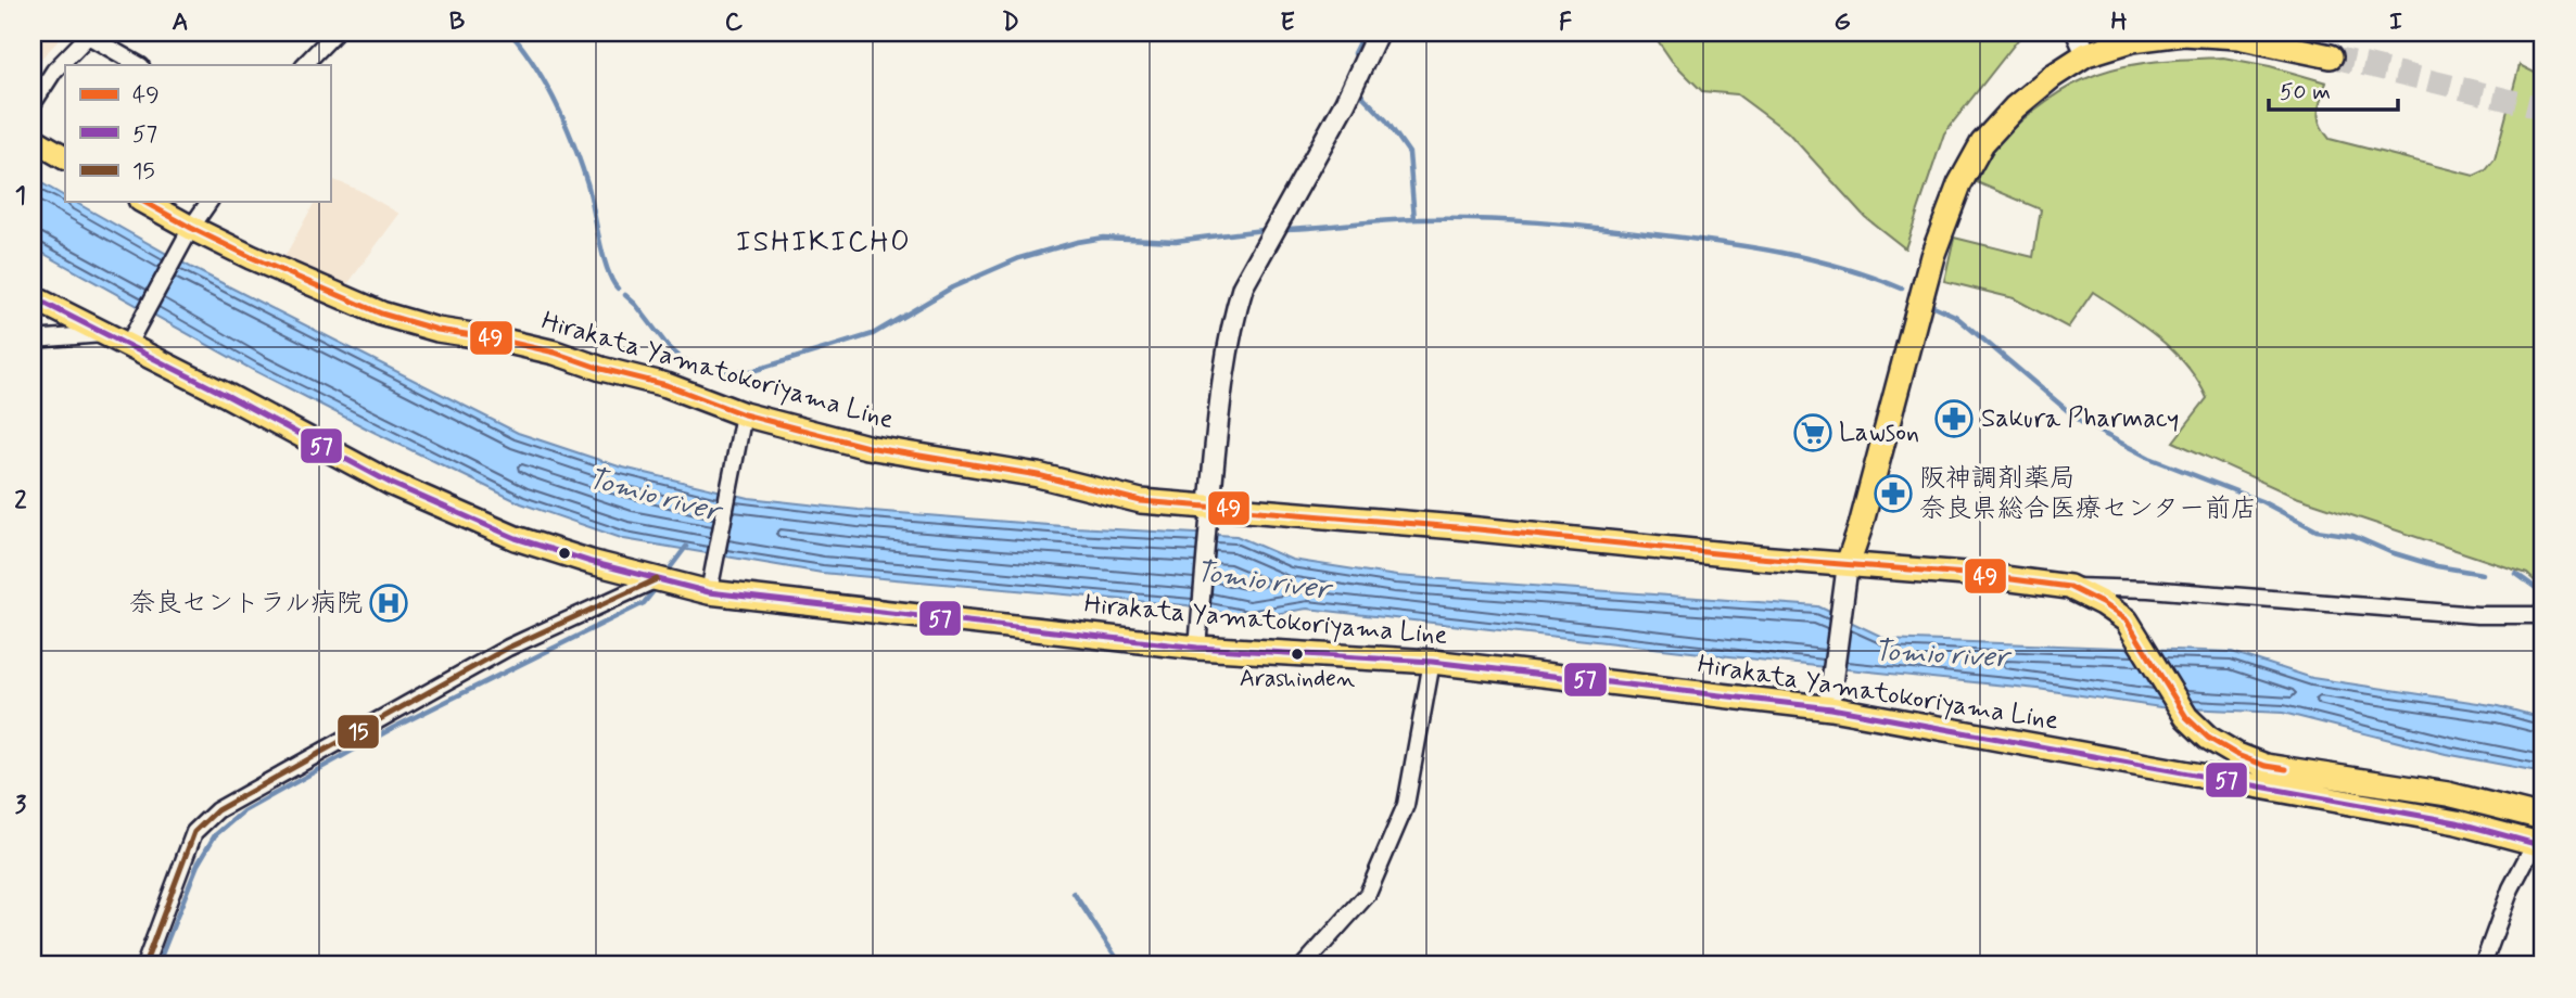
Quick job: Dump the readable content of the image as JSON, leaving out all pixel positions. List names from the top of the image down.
{
  "streets": {
    "main road": ["Hirakata Yamatokoriyama Line"]
  },
  "districts": ["ISHIKICHO"],
  "water": ["Tomio river"],
  "places": {
    "pharmacy": ["Sakura Pharmacy", "阪神調剤薬局 奈良県総合医療センター前店"],
    "supermarket": ["Lawson"],
    "hospital": ["奈良セントラル病院"],
    "other": ["Arashinden"]
  },
  "lines": ["transit line 49", "transit line 57", "transit line 15"],
  "legend": ["49", "57", "15"],
  "scale_bar": "50 m",
  "grid": {
    "columns": [
      "A",
      "B",
      "C",
      "D",
      "E",
      "F",
      "G",
      "H",
      "I"
    ],
    "rows": ["1", "2", "3"]
  }
}
